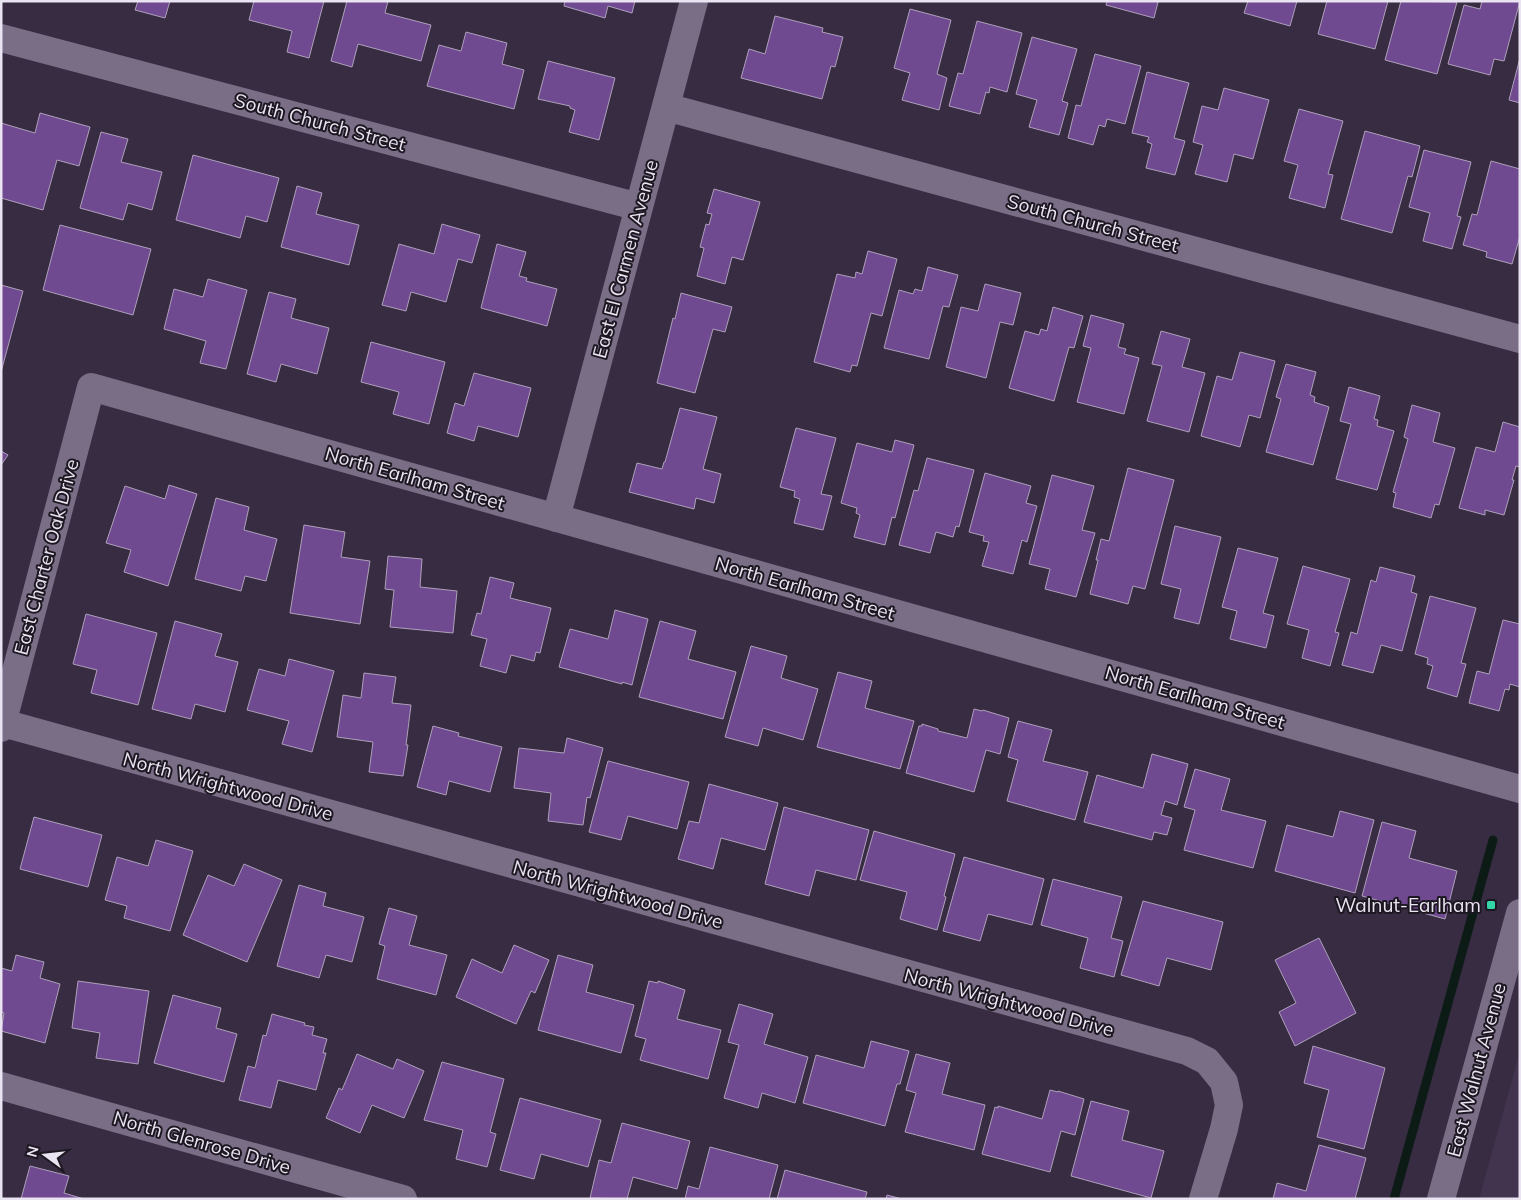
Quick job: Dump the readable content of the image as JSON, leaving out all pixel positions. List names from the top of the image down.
{
  "streets": {
    "street": [
      "South Church Street",
      "East El Carmen Avenue",
      "North Earlham Street",
      "East Charter Oak Drive",
      "North Wrightwood Drive",
      "East Walnut Avenue",
      "North Glenrose Drive"
    ]
  },
  "crossings": [
    ["South Church Street", "East El Carmen Avenue"],
    ["East El Carmen Avenue", "North Earlham Street"],
    ["North Earlham Street", "East Charter Oak Drive"],
    ["East Charter Oak Drive", "North Wrightwood Drive"]
  ],
  "places": {
    "transit": ["Walnut-Earlham"]
  },
  "north": "left"
}
